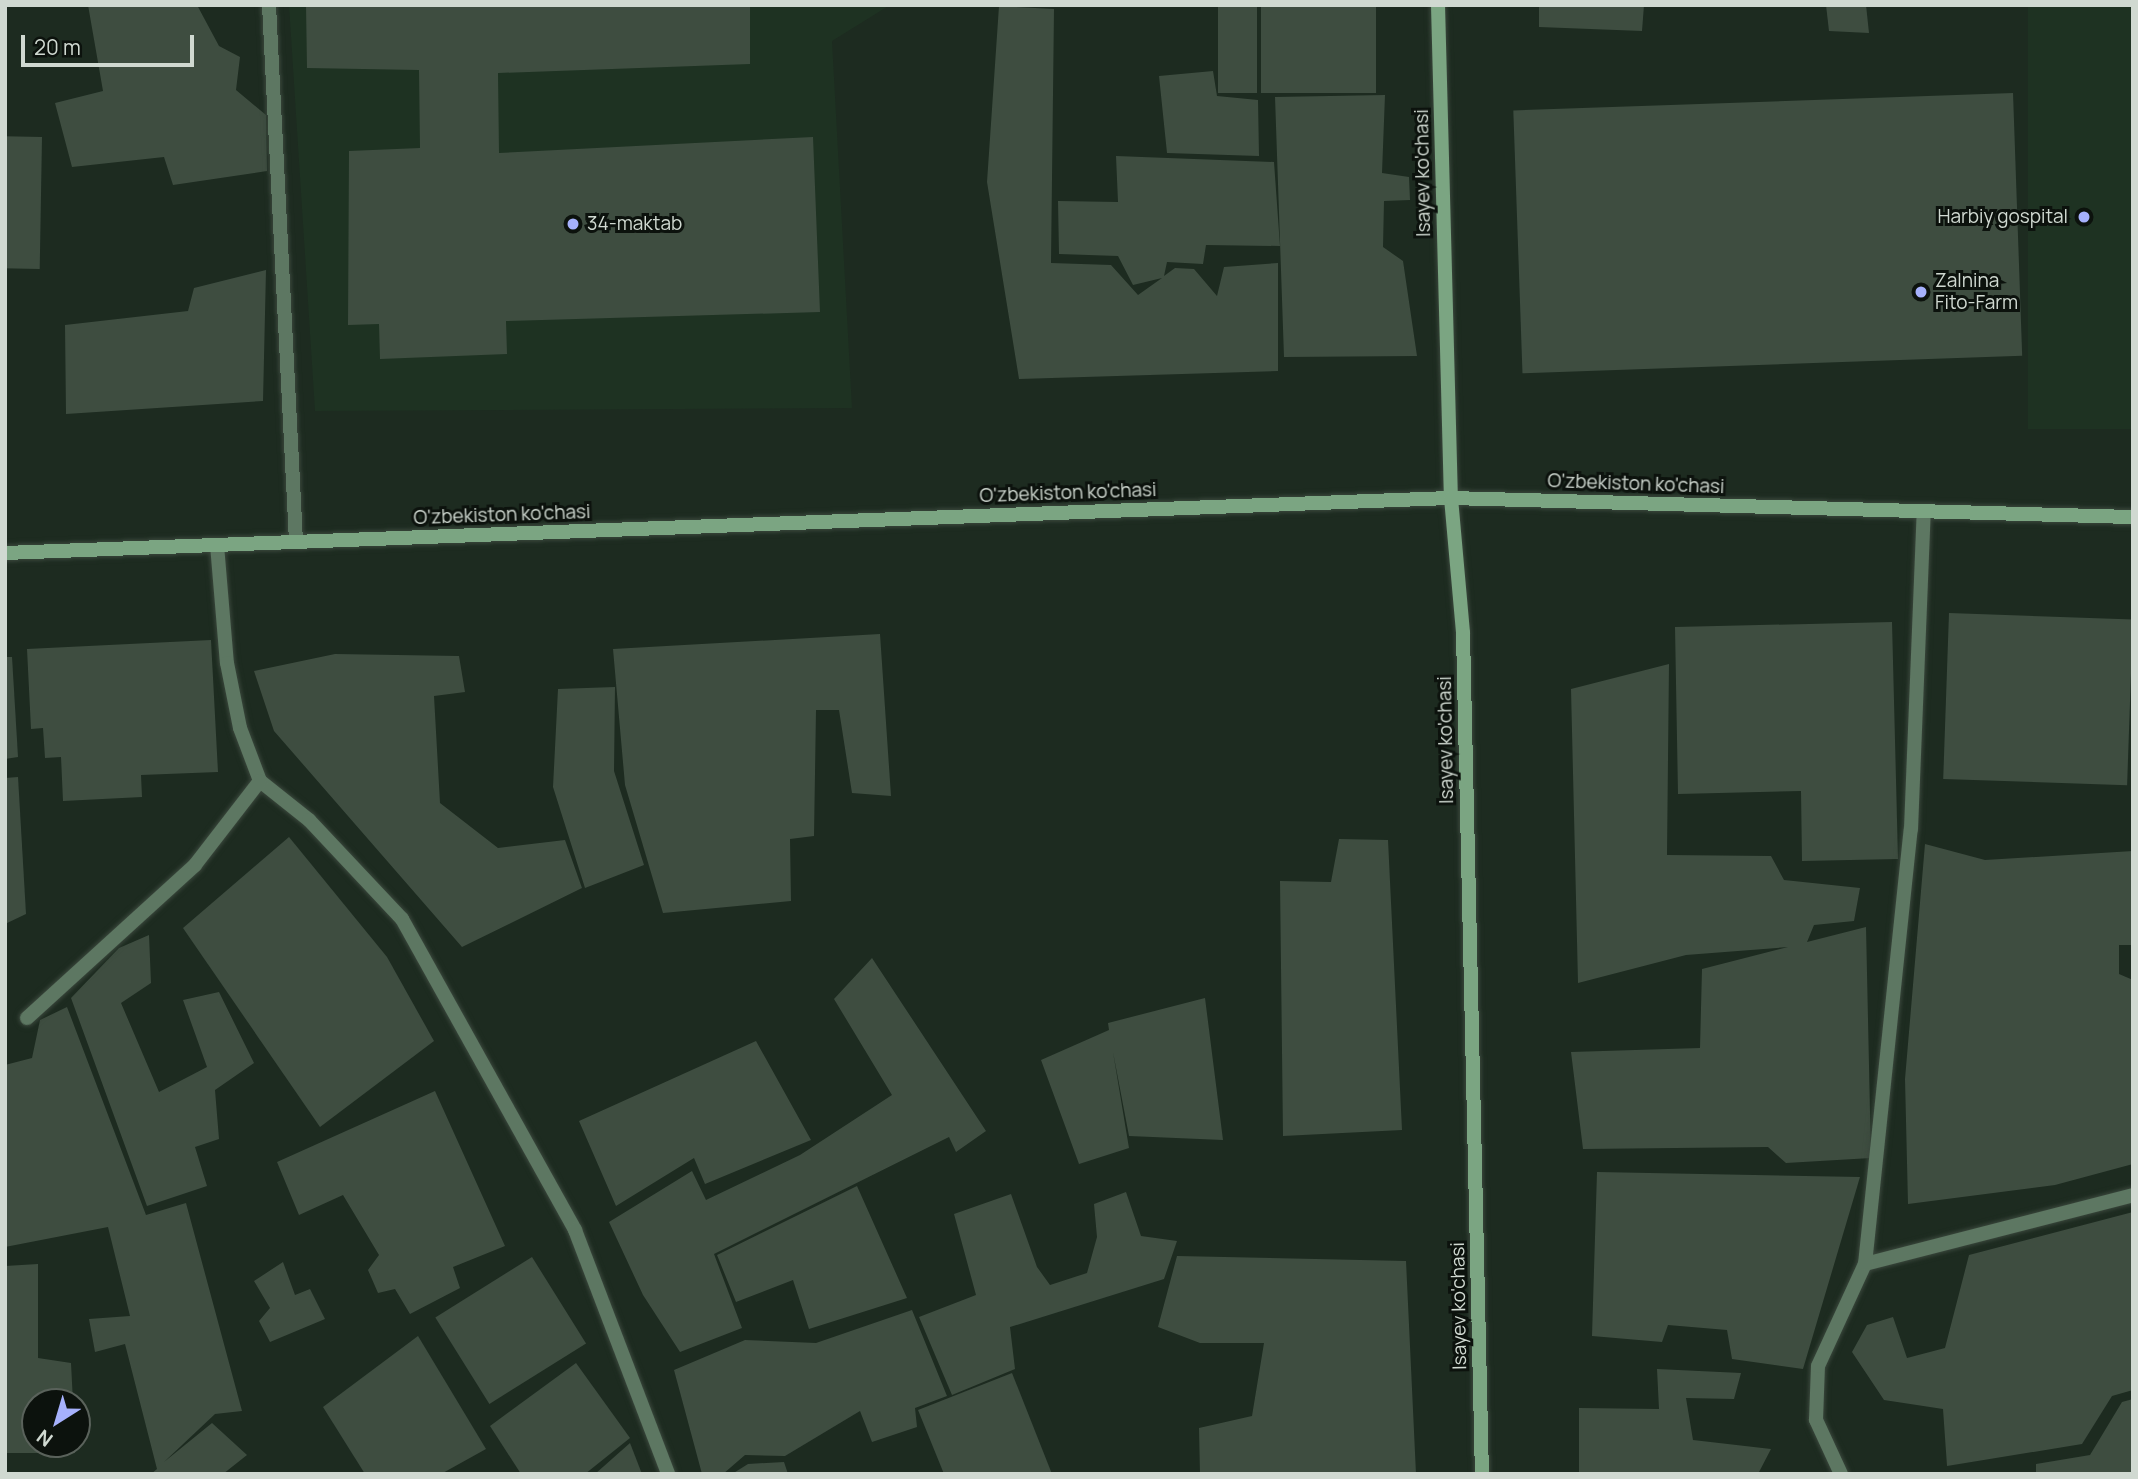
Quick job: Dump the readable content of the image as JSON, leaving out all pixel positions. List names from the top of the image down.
{
  "streets": {
    "main road": ["Isayev ko'chasi", "O'zbekiston ko'chasi"]
  },
  "crossings": [
    ["Isayev ko'chasi", "O'zbekiston ko'chasi"]
  ],
  "places": ["Harbiy gospital", "34-maktab", "Zalnina Fito-Farm"],
  "scale_bar": "20 m",
  "north": "bottom left"
}
